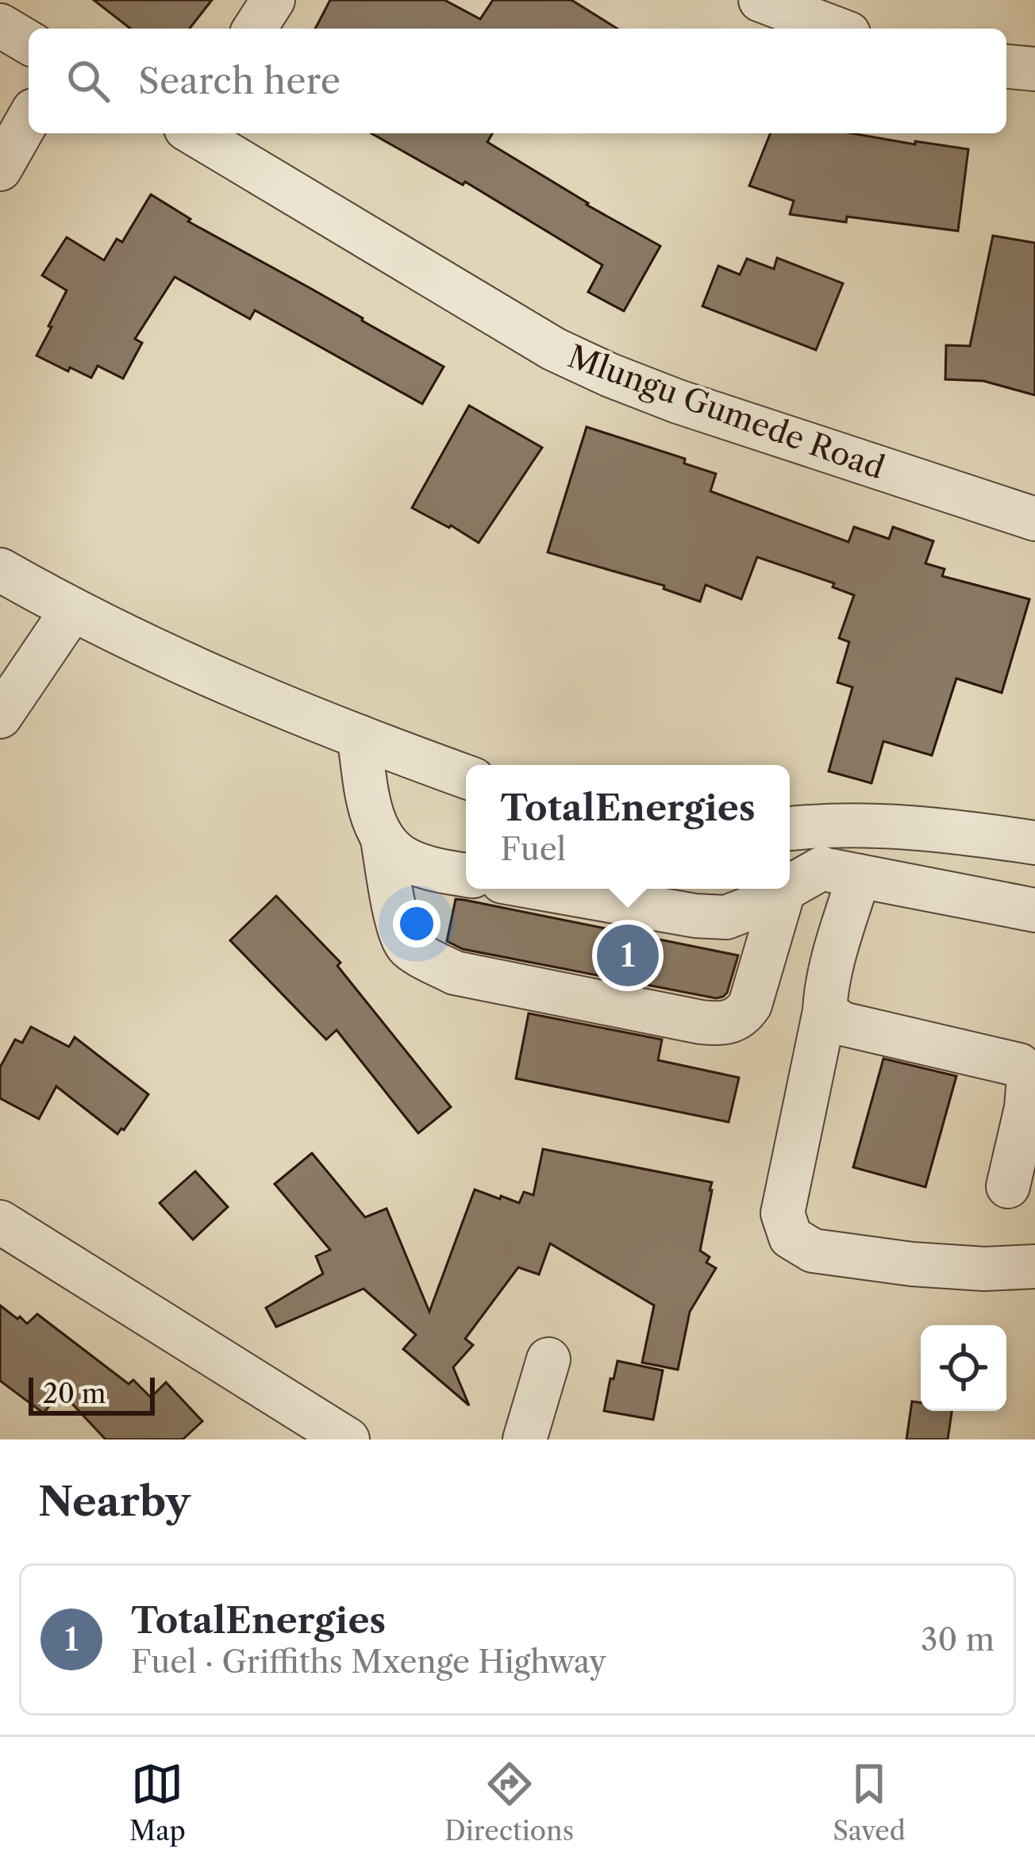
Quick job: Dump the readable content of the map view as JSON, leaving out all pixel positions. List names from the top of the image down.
{
  "streets": {
    "street": ["Mlungu Gumede Road"]
  },
  "scale_bar": "20 m",
  "page": {
    "search": "Search here",
    "popup": ["TotalEnergies", "Fuel"],
    "pins": "1",
    "scale": "20 m",
    "heading": "Nearby",
    "list": [
      {
        "mark": "1",
        "name": "TotalEnergies",
        "note": "Fuel · Griffiths Mxenge Highway",
        "value": "30 m"
      }
    ],
    "nav": ["Map", "Directions", "Saved"]
  }
}
